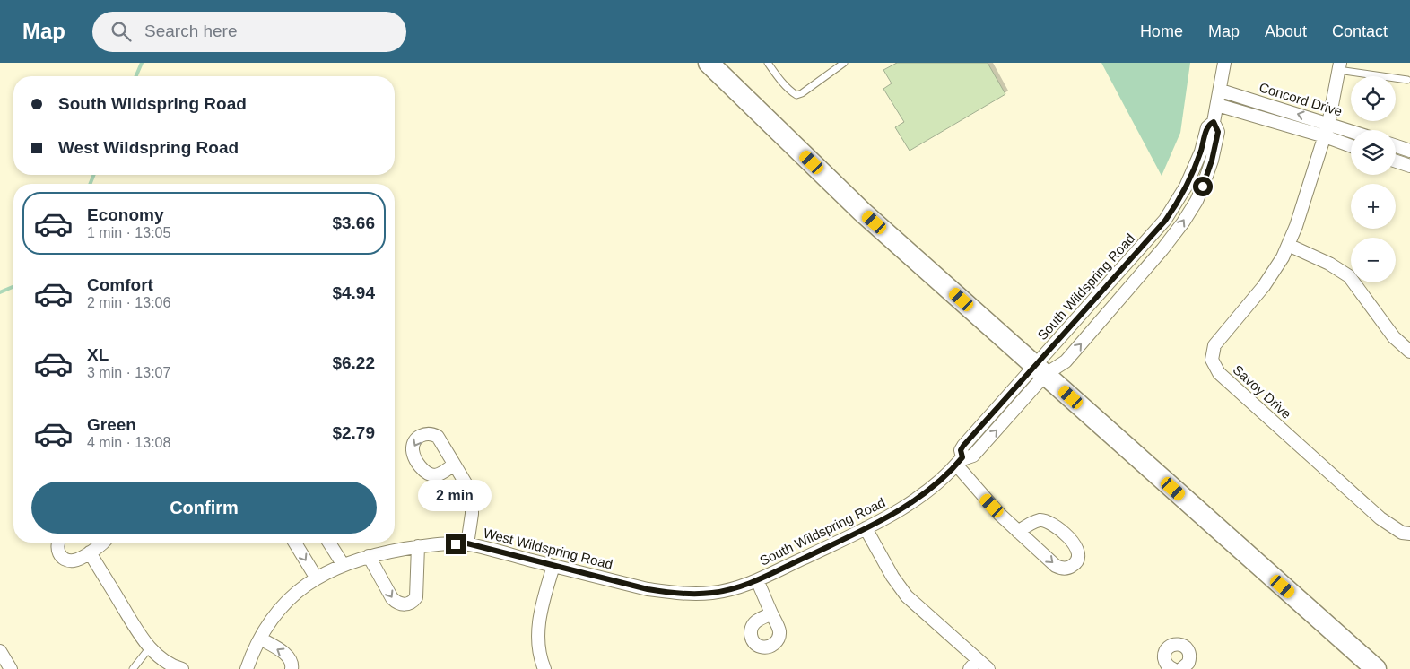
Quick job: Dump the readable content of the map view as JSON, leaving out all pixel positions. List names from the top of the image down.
{
  "streets": {
    "street": [
      "Concord Drive",
      "South Wildspring Road",
      "Savoy Drive",
      "West Wildspring Road"
    ]
  },
  "crossings": [
    ["Concord Drive", "South Wildspring Road"],
    ["Concord Drive", "Savoy Drive"],
    ["South Wildspring Road", "West Wildspring Road"]
  ],
  "page": {
    "header": "Map",
    "search": "Search here",
    "nav": [
      "Home",
      "Map",
      "About",
      "Contact"
    ],
    "map_buttons": ["+", "−"],
    "banner": ["South Wildspring Road", "West Wildspring Road"],
    "list": [
      {
        "name": "Economy",
        "note": "1 min · 13:05",
        "value": "$3.66"
      },
      {
        "name": "Comfort",
        "note": "2 min · 13:06",
        "value": "$4.94"
      },
      {
        "name": "XL",
        "note": "3 min · 13:07",
        "value": "$6.22"
      },
      {
        "name": "Green",
        "note": "4 min · 13:08",
        "value": "$2.79"
      }
    ],
    "buttons": "Confirm",
    "bubble": "2 min"
  }
}
